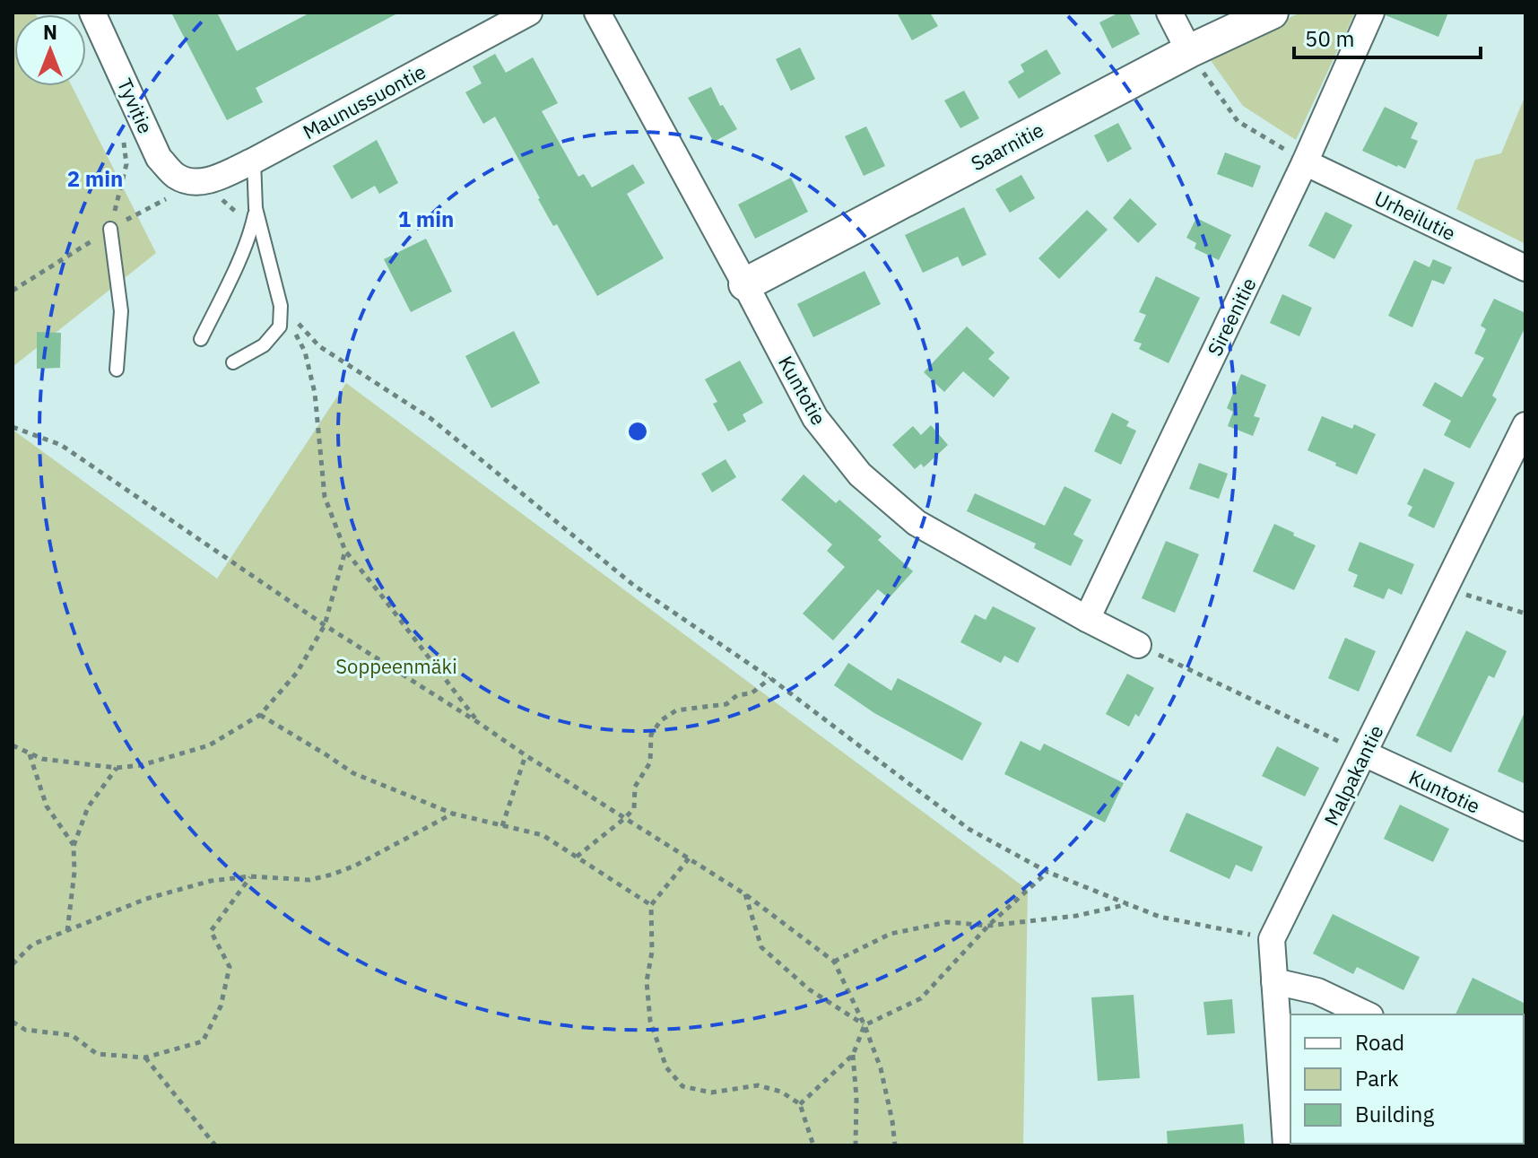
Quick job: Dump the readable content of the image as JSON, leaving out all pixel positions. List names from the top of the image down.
{
  "streets": {
    "street": [
      "Maunussuontie",
      "Tyvitie",
      "Saarnitie",
      "Urheilutie",
      "Sireenitie",
      "Kuntotie",
      "Malpakantie"
    ]
  },
  "crossings": [
    ["Maunussuontie", "Tyvitie"],
    ["Saarnitie", "Kuntotie"],
    ["Urheilutie", "Sireenitie"],
    ["Sireenitie", "Kuntotie"],
    ["Kuntotie", "Malpakantie"]
  ],
  "parks": ["Soppeenmäki"],
  "legend": ["Road", "Park", "Building"],
  "scale_bar": "50 m",
  "north": "top",
  "rings": ["2 min", "1 min"]
}
